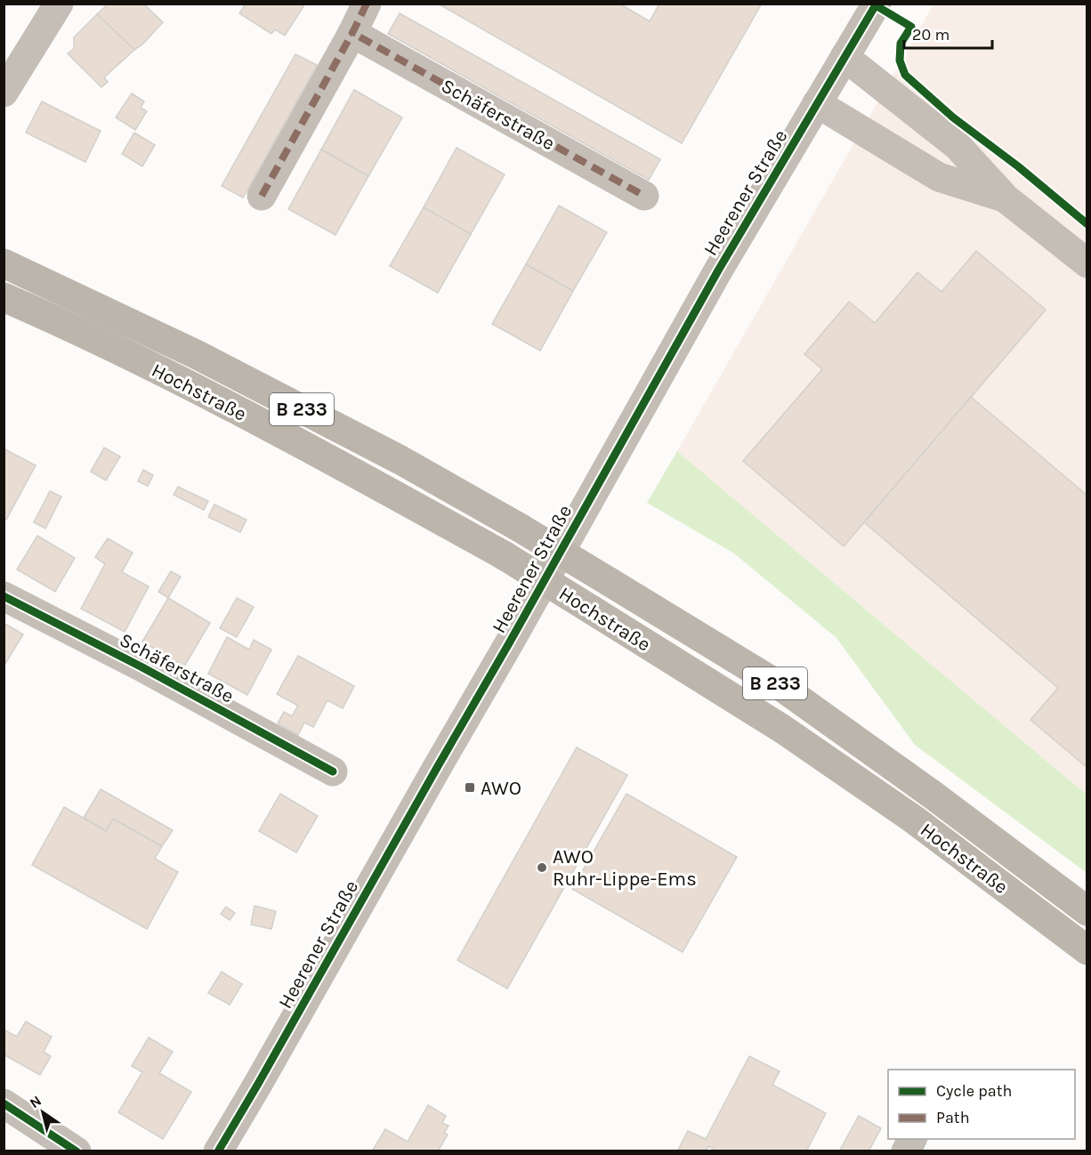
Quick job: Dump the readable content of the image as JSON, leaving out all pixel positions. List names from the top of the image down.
{
  "streets": {
    "main road": ["Heerener Straße", "Hochstraße", "B 233"],
    "street": ["Schäferstraße"]
  },
  "places": {
    "transit": ["AWO"],
    "other": ["AWO Ruhr-Lippe-Ems"]
  },
  "legend": ["Cycle path", "Path"],
  "scale_bar": "20 m",
  "north": "top left"
}
